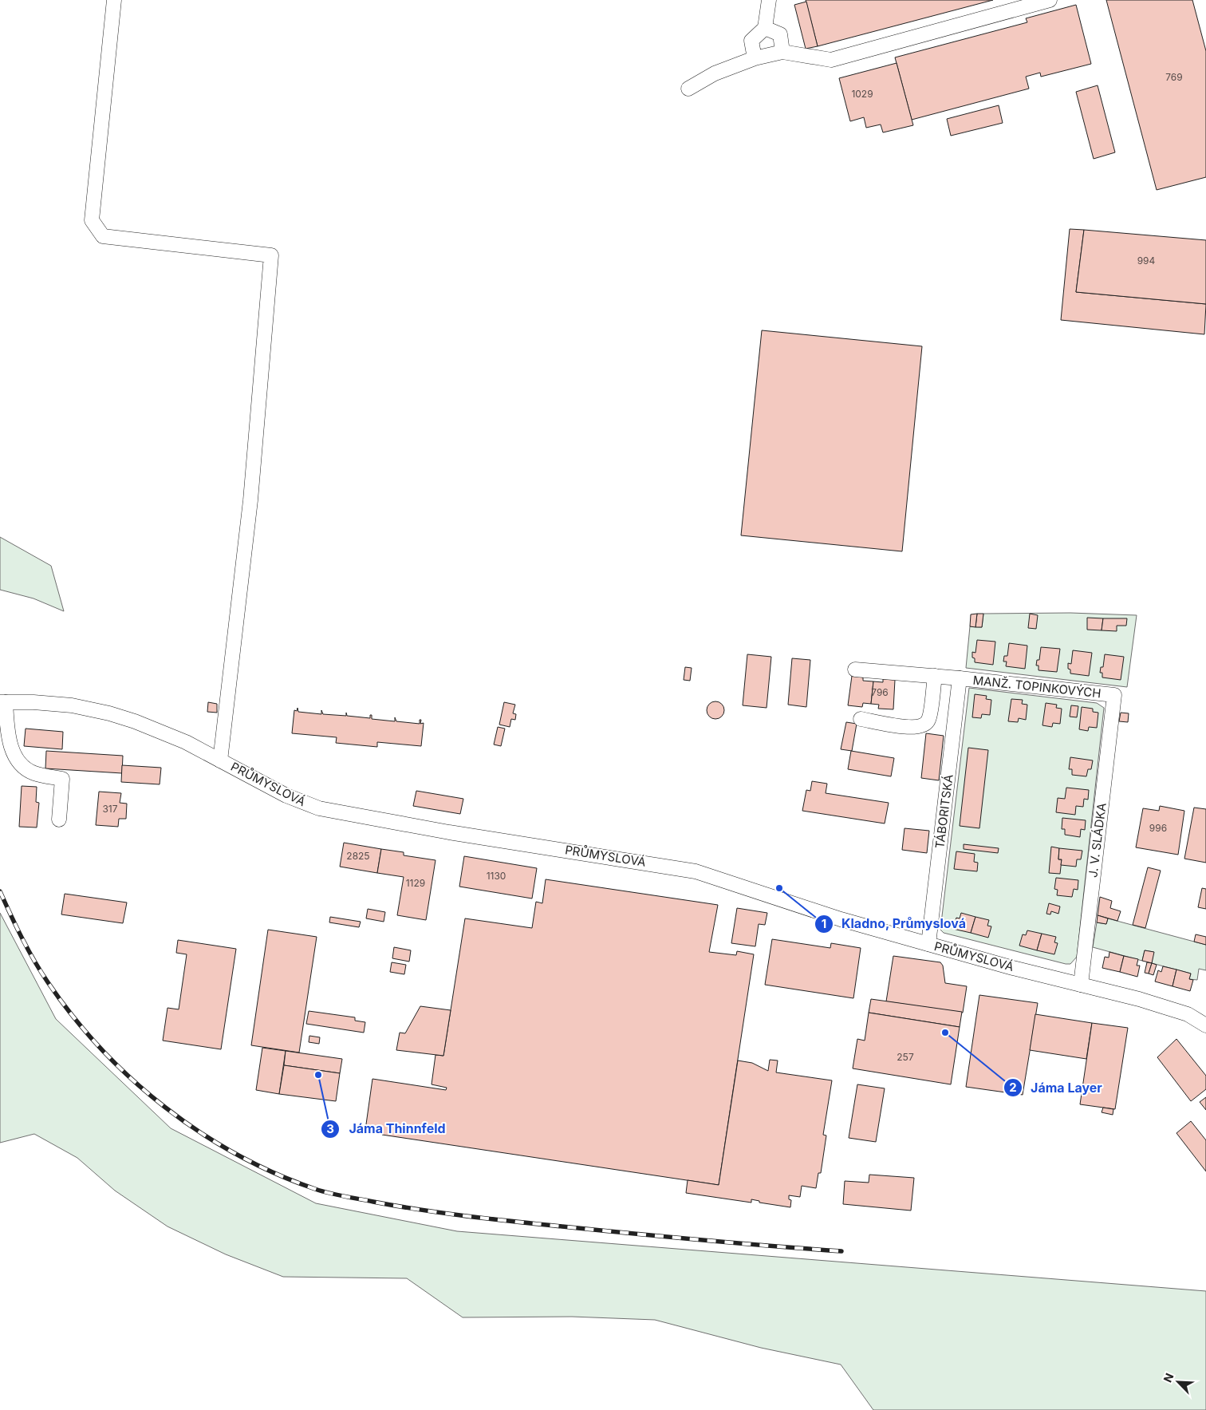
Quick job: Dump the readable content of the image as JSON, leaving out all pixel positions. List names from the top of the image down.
{
  "streets": {
    "street": [
      "MANŽ. TOPINKOVÝCH",
      "PRŮMYSLOVÁ",
      "TÁBORITSKÁ",
      "J. V. SLÁDKA"
    ]
  },
  "crossings": [
    ["MANŽ. TOPINKOVÝCH", "TÁBORITSKÁ"],
    ["MANŽ. TOPINKOVÝCH", "J. V. SLÁDKA"],
    ["PRŮMYSLOVÁ", "TÁBORITSKÁ"],
    ["PRŮMYSLOVÁ", "J. V. SLÁDKA"]
  ],
  "places": ["Kladno, Průmyslová", "Jáma Layer", "Jáma Thinnfeld"],
  "house_numbers": [
    "769",
    "1029",
    "994",
    "796",
    "317",
    "996",
    "2825",
    "1130",
    "1129",
    "257"
  ],
  "north": "top left"
}
